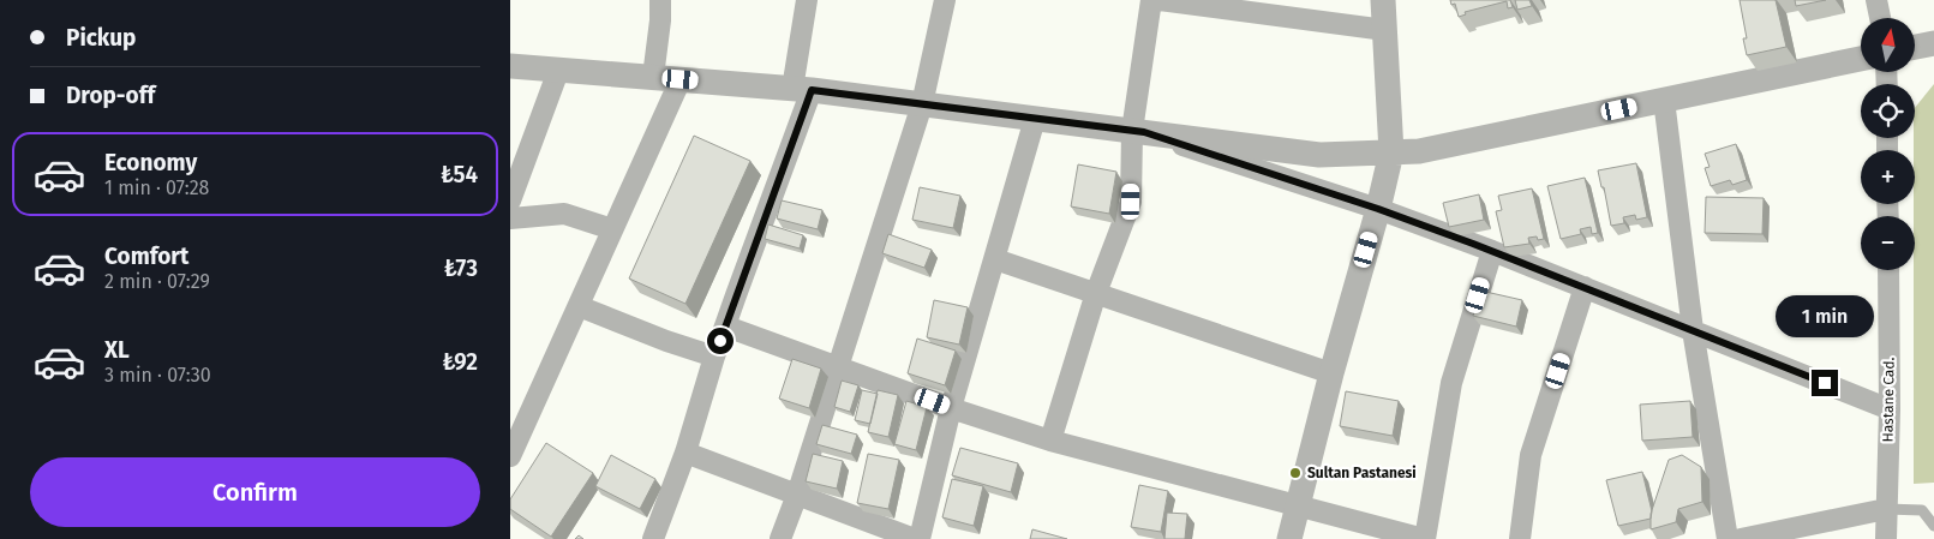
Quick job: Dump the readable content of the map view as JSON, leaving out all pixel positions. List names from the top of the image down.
{
  "streets": {
    "street": ["Hastane Cad."]
  },
  "places": ["Sultan Pastanesi"],
  "north": "top",
  "page": {
    "banner": ["Pickup", "Drop-off"],
    "map_buttons": ["+", "−"],
    "list": [
      {
        "name": "Economy",
        "note": "1 min · 07:28",
        "value": "₺54"
      },
      {
        "name": "Comfort",
        "note": "2 min · 07:29",
        "value": "₺73"
      },
      {
        "name": "XL",
        "note": "3 min · 07:30",
        "value": "₺92"
      }
    ],
    "bubble": "1 min",
    "buttons": "Confirm"
  }
}
